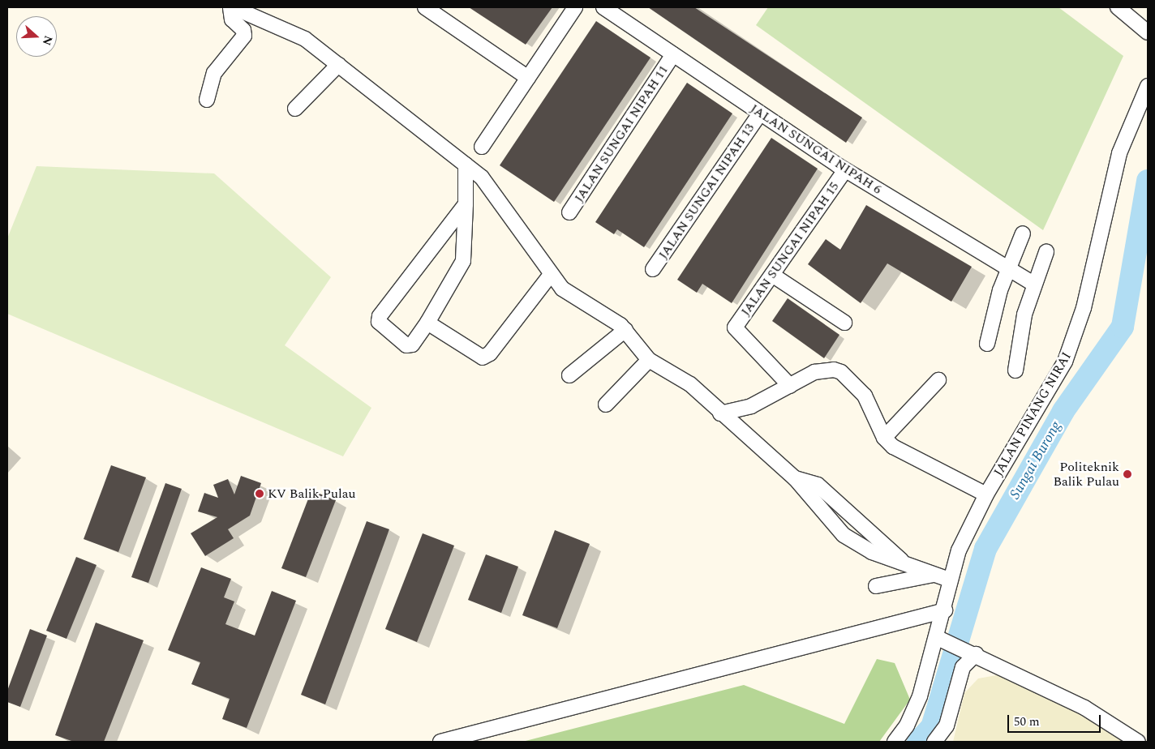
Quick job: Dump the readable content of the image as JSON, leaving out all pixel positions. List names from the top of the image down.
{
  "streets": {
    "street": [
      "JALAN SUNGAI NIPAH 11",
      "JALAN SUNGAI NIPAH 6",
      "JALAN SUNGAI NIPAH 13",
      "JALAN SUNGAI NIPAH 15",
      "JALAN PINANG NIRAI"
    ]
  },
  "crossings": [
    ["JALAN SUNGAI NIPAH 11", "JALAN SUNGAI NIPAH 6"],
    ["JALAN SUNGAI NIPAH 6", "JALAN SUNGAI NIPAH 13"],
    ["JALAN SUNGAI NIPAH 6", "JALAN SUNGAI NIPAH 15"]
  ],
  "water": ["Sungai Burong"],
  "places": ["Politeknik Balik Pulau", "KV Balik Pulau"],
  "scale_bar": "50 m",
  "north": "right"
}
